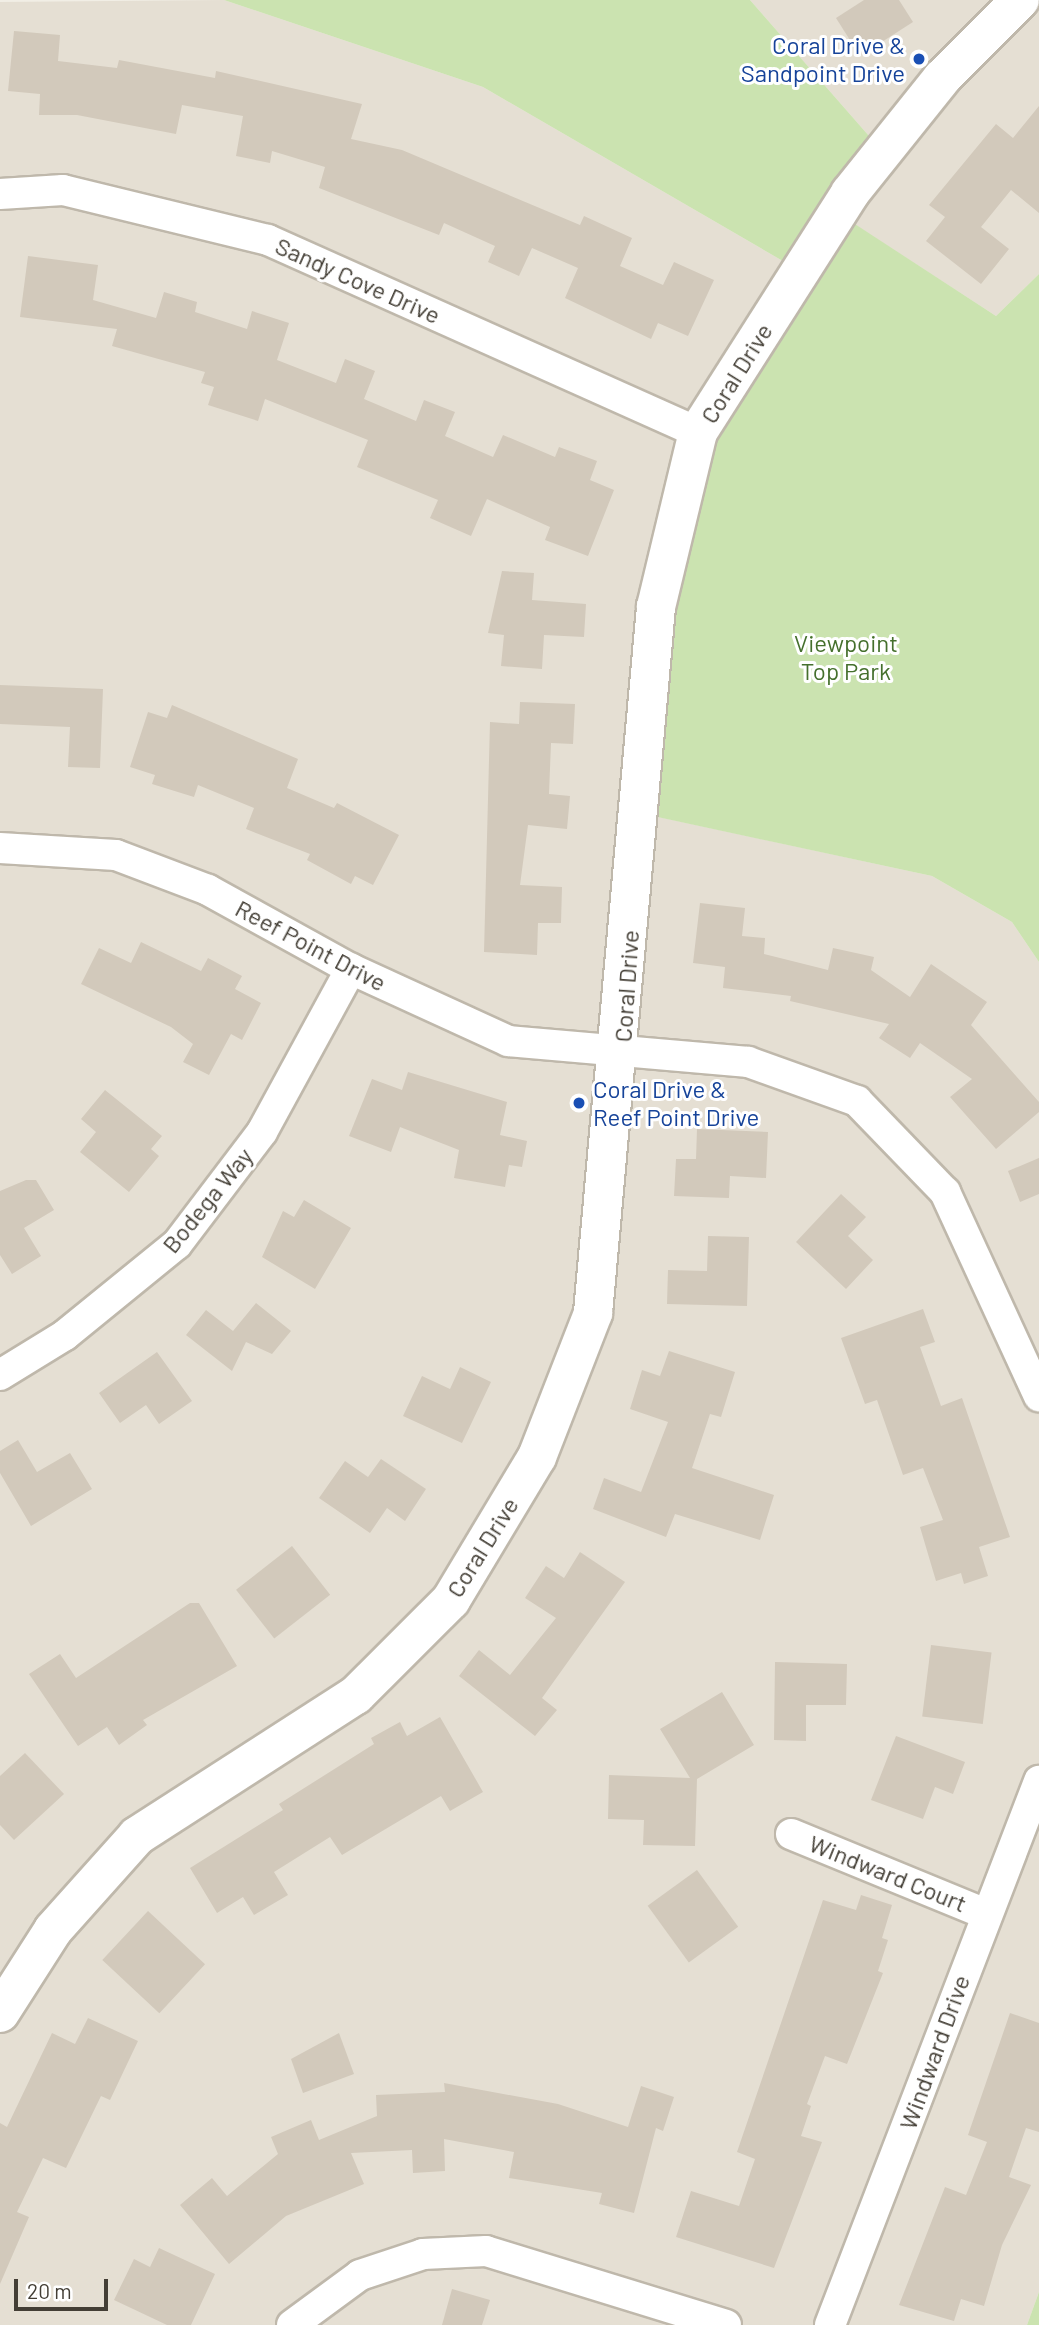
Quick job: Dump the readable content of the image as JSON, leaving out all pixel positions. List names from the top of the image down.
{
  "streets": {
    "street": [
      "Sandy Cove Drive",
      "Coral Drive",
      "Reef Point Drive",
      "Bodega Way",
      "Windward Court",
      "Windward Drive"
    ]
  },
  "crossings": [
    ["Sandy Cove Drive", "Coral Drive"],
    ["Coral Drive", "Reef Point Drive"],
    ["Reef Point Drive", "Bodega Way"],
    ["Windward Court", "Windward Drive"]
  ],
  "parks": ["Viewpoint Top Park"],
  "places": ["Coral Drive & Sandpoint Drive", "Coral Drive & Reef Point Drive"],
  "scale_bar": "20 m"
}
